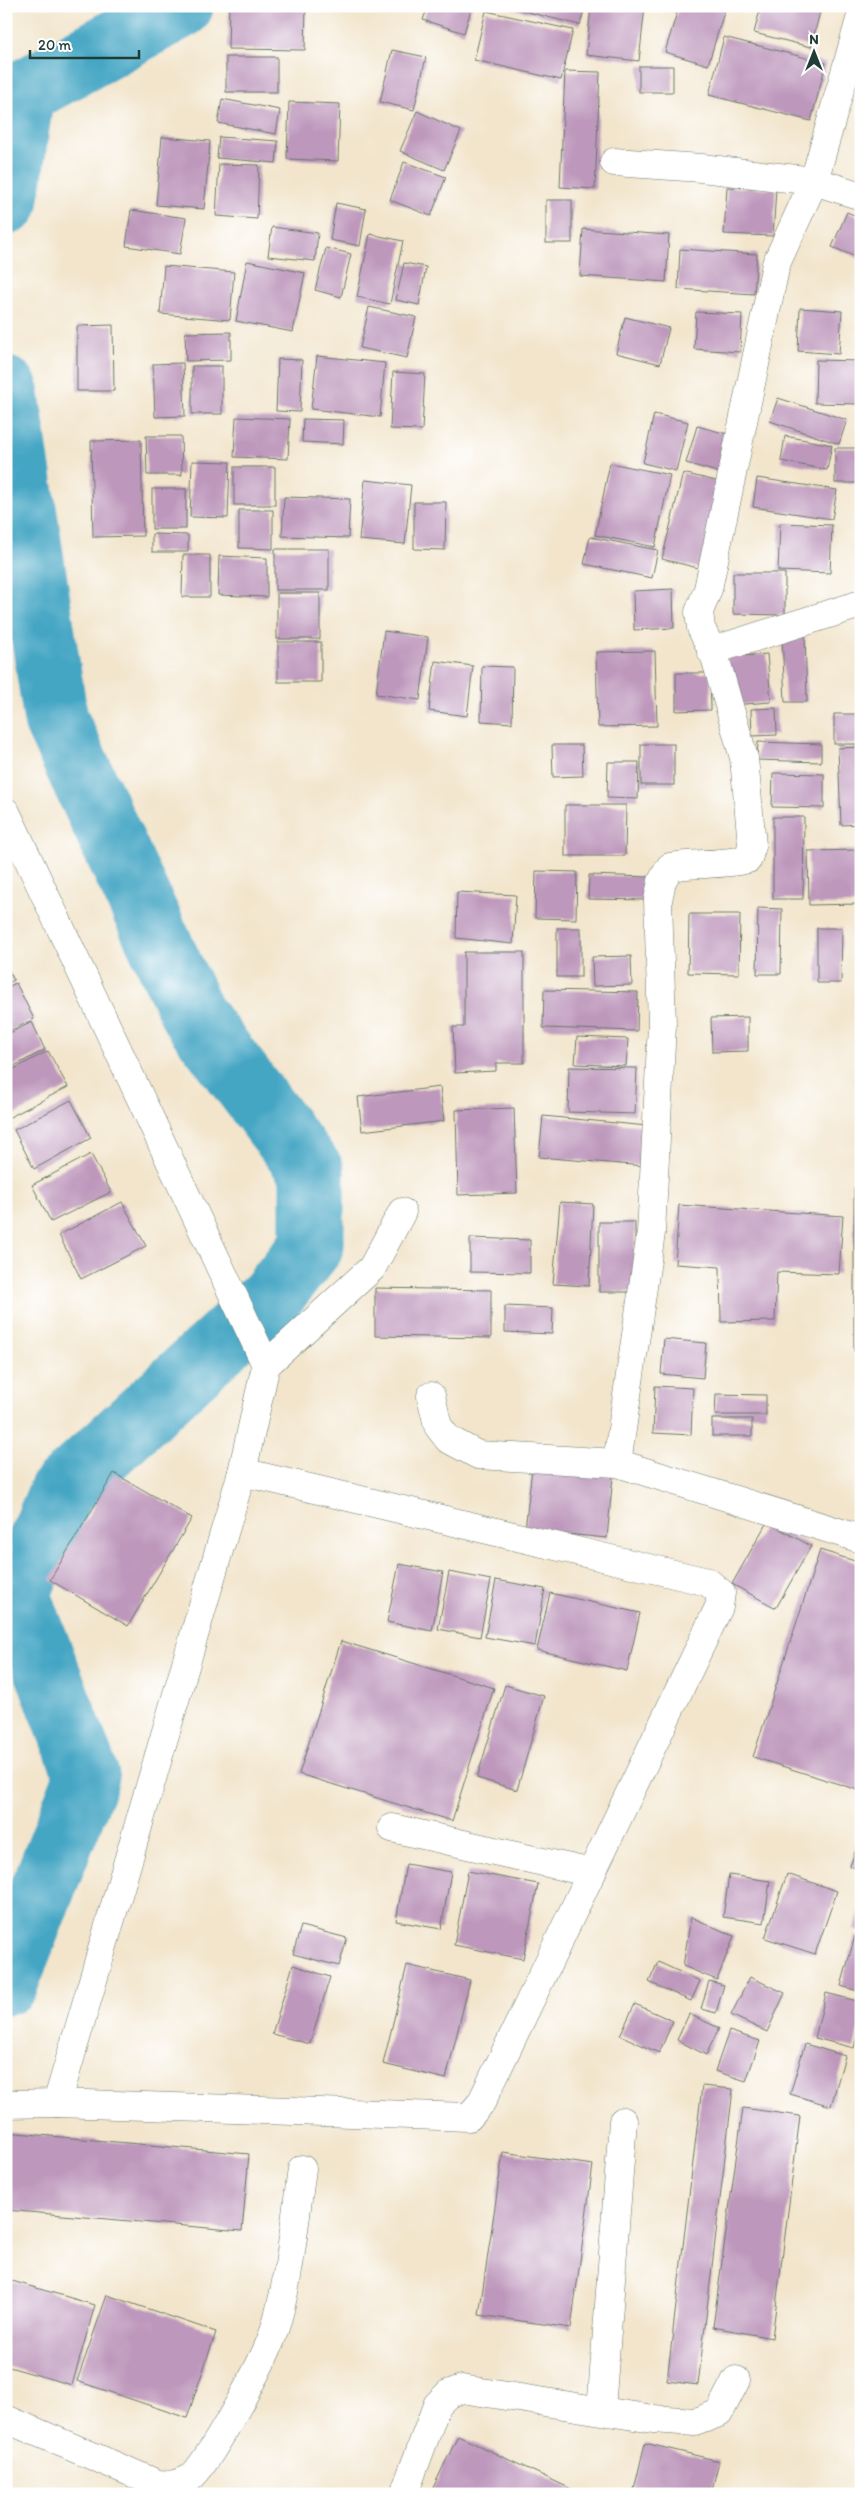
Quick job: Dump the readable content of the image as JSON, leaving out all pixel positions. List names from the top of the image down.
{
  "scale_bar": "20 m",
  "north": "top"
}
